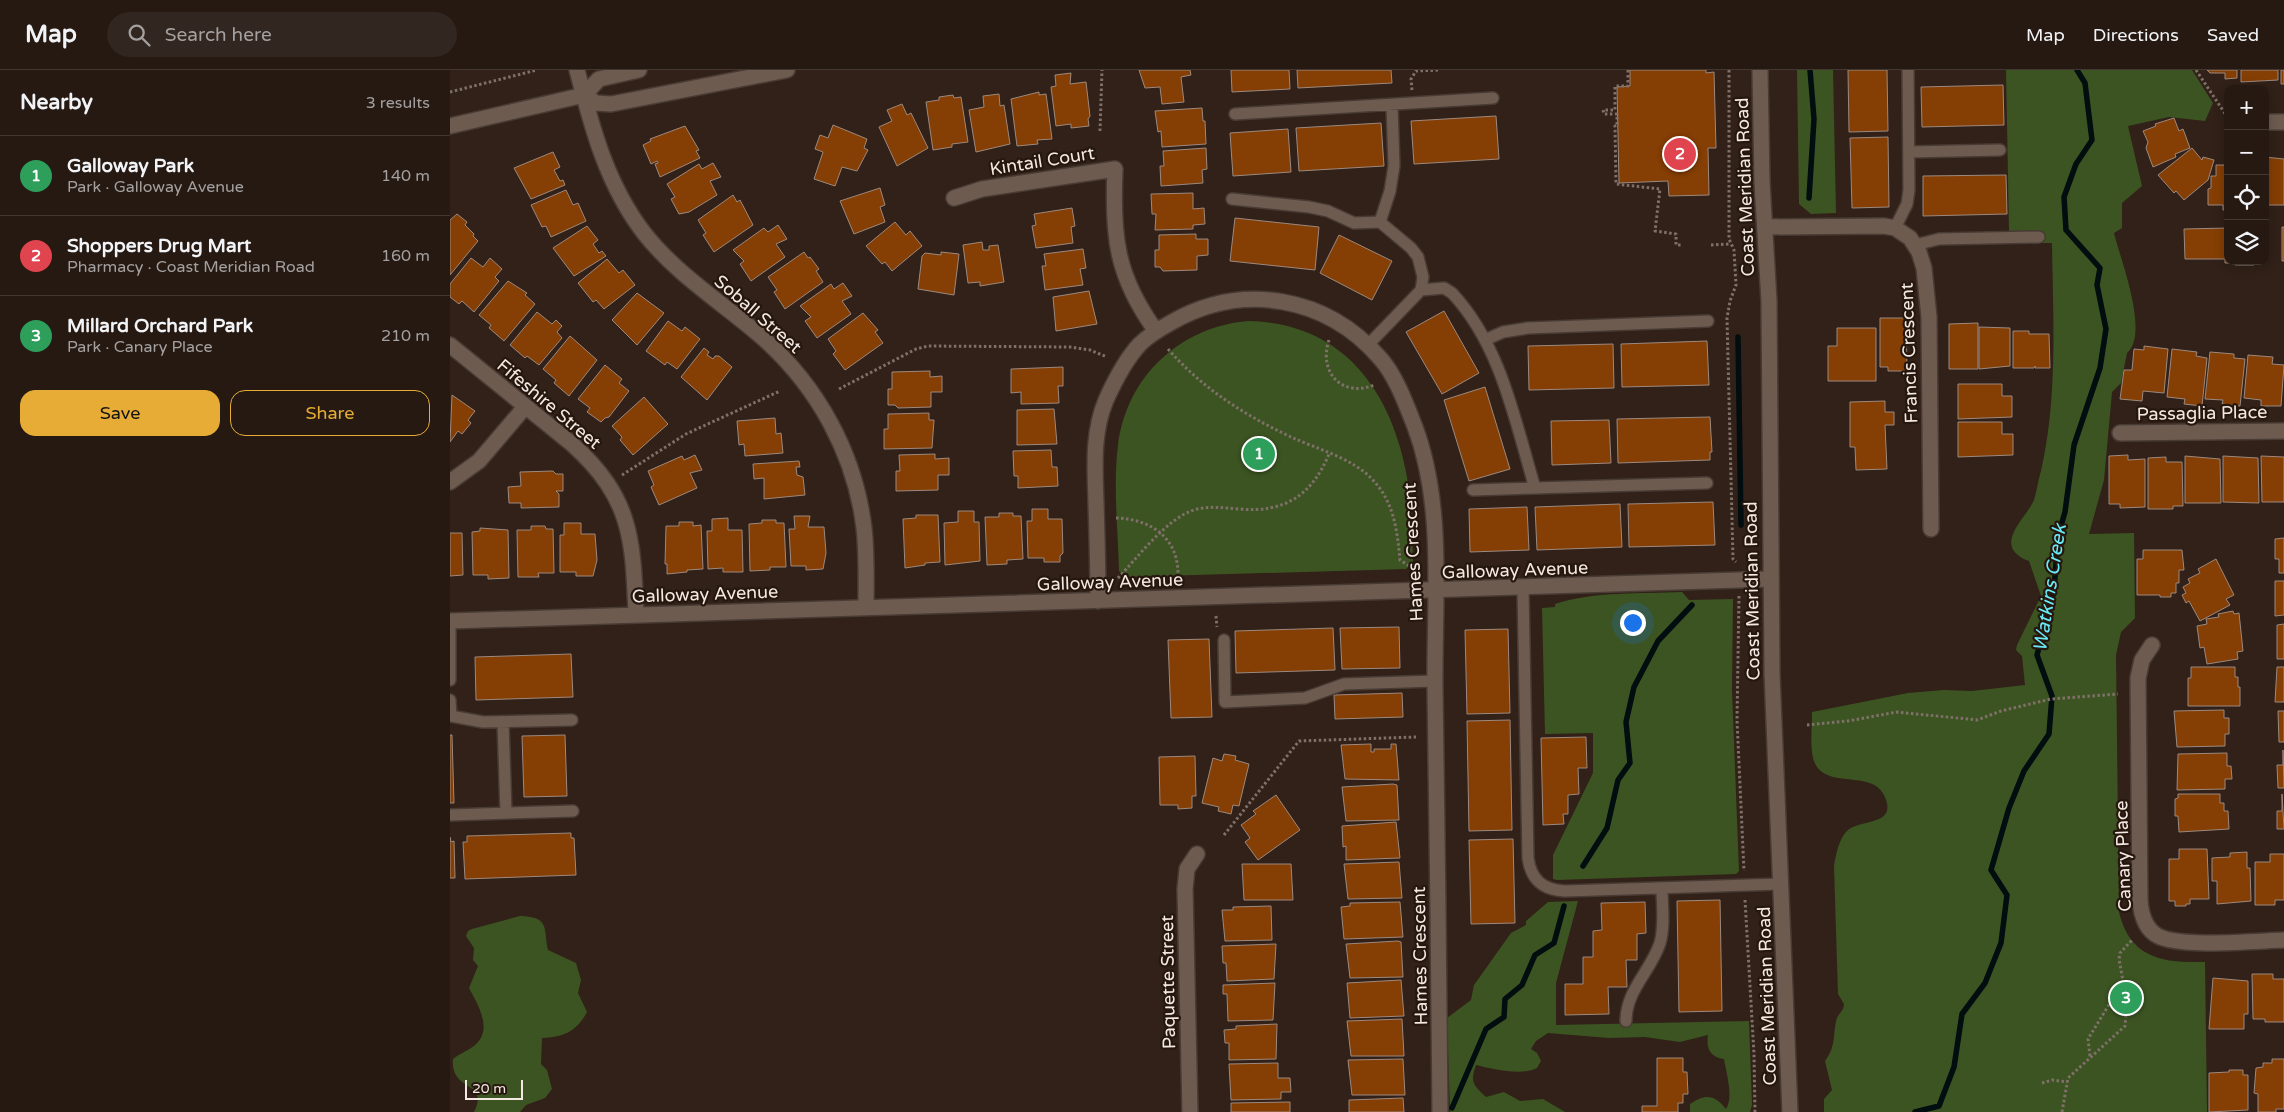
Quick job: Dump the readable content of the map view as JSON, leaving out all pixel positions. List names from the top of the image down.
{
  "streets": {
    "street": [
      "Kintail Court",
      "Coast Meridian Road",
      "Soball Street",
      "Francis Crescent",
      "Fifeshire Street",
      "Passaglia Place",
      "Hames Crescent",
      "Galloway Avenue",
      "Canary Place",
      "Paquette Street"
    ]
  },
  "crossings": [
    ["Kintail Court", "Hames Crescent"],
    ["Coast Meridian Road", "Galloway Avenue"],
    ["Soball Street", "Galloway Avenue"],
    ["Fifeshire Street", "Galloway Avenue"],
    ["Hames Crescent", "Galloway Avenue"]
  ],
  "water": ["Watkins Creek"],
  "scale_bar": "20 m",
  "page": {
    "header": "Map",
    "search": "Search here",
    "nav": ["Map", "Directions", "Saved"],
    "heading": ["Nearby", "3 results"],
    "map_buttons": ["+", "−"],
    "list": [
      {
        "mark": "1",
        "name": "Galloway Park",
        "note": "Park · Galloway Avenue",
        "value": "140 m"
      },
      {
        "mark": "2",
        "name": "Shoppers Drug Mart",
        "note": "Pharmacy · Coast Meridian Road",
        "value": "160 m"
      },
      {
        "mark": "3",
        "name": "Millard Orchard Park",
        "note": "Park · Canary Place",
        "value": "210 m"
      }
    ],
    "pins": ["2", "1", "3"],
    "buttons": ["Save", "Share"],
    "scale": "20 m"
  }
}
